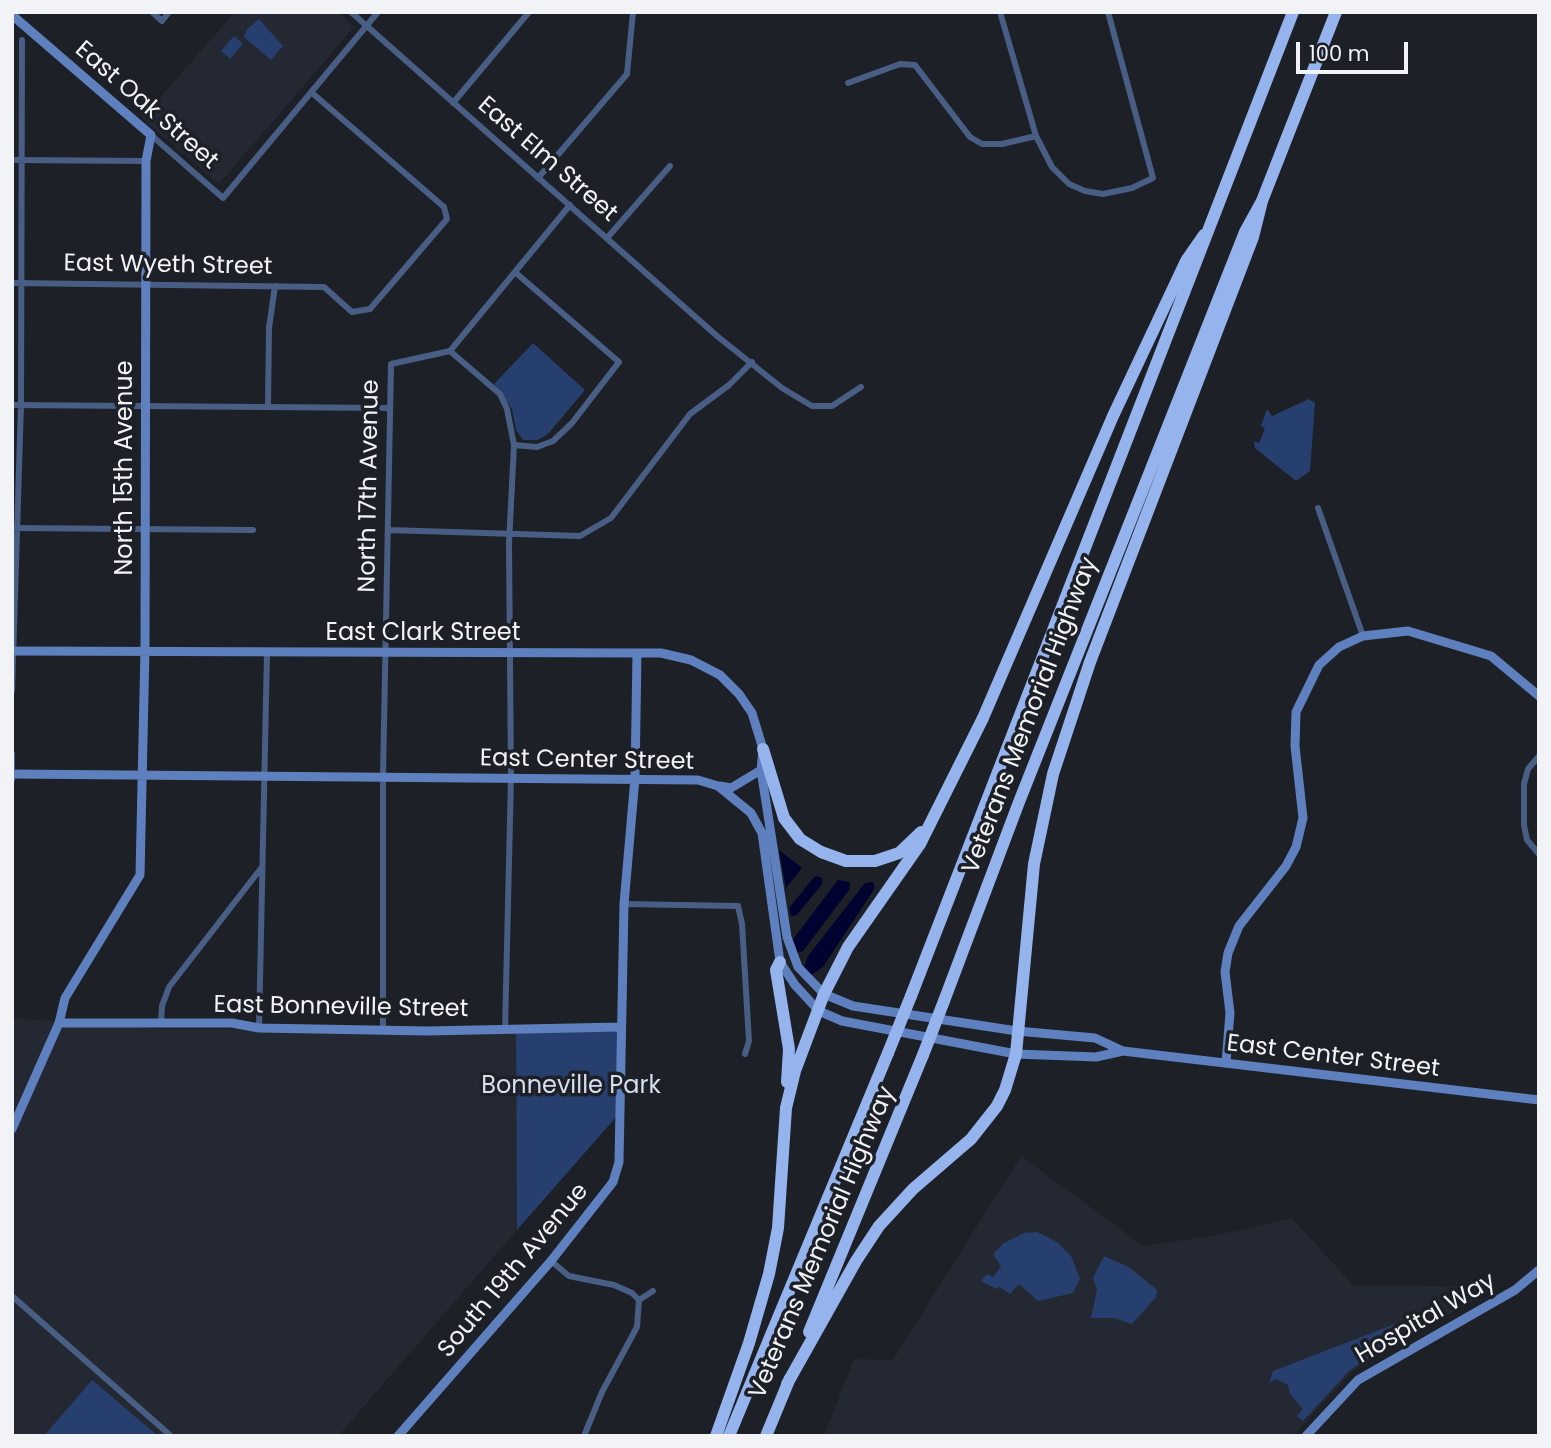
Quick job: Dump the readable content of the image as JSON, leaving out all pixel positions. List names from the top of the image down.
{
  "streets": {
    "highway": ["Veterans Memorial Highway"],
    "street": [
      "East Oak Street",
      "East Elm Street",
      "East Wyeth Street",
      "North 15th Avenue",
      "North 17th Avenue",
      "East Clark Street",
      "East Center Street",
      "East Bonneville Street",
      "South 19th Avenue",
      "Hospital Way"
    ]
  },
  "crossings": [
    ["East Oak Street", "East Wyeth Street"],
    ["East Oak Street", "North 15th Avenue"],
    ["East Wyeth Street", "North 15th Avenue"],
    ["North 15th Avenue", "East Clark Street"],
    ["North 15th Avenue", "East Center Street"],
    ["North 15th Avenue", "East Bonneville Street"],
    ["North 17th Avenue", "East Clark Street"],
    ["North 17th Avenue", "East Center Street"],
    ["North 17th Avenue", "East Bonneville Street"],
    ["East Clark Street", "East Center Street"],
    ["East Clark Street", "South 19th Avenue"],
    ["East Center Street", "South 19th Avenue"],
    ["East Bonneville Street", "South 19th Avenue"]
  ],
  "parks": ["Bonneville Park"],
  "scale_bar": "100 m"
}
